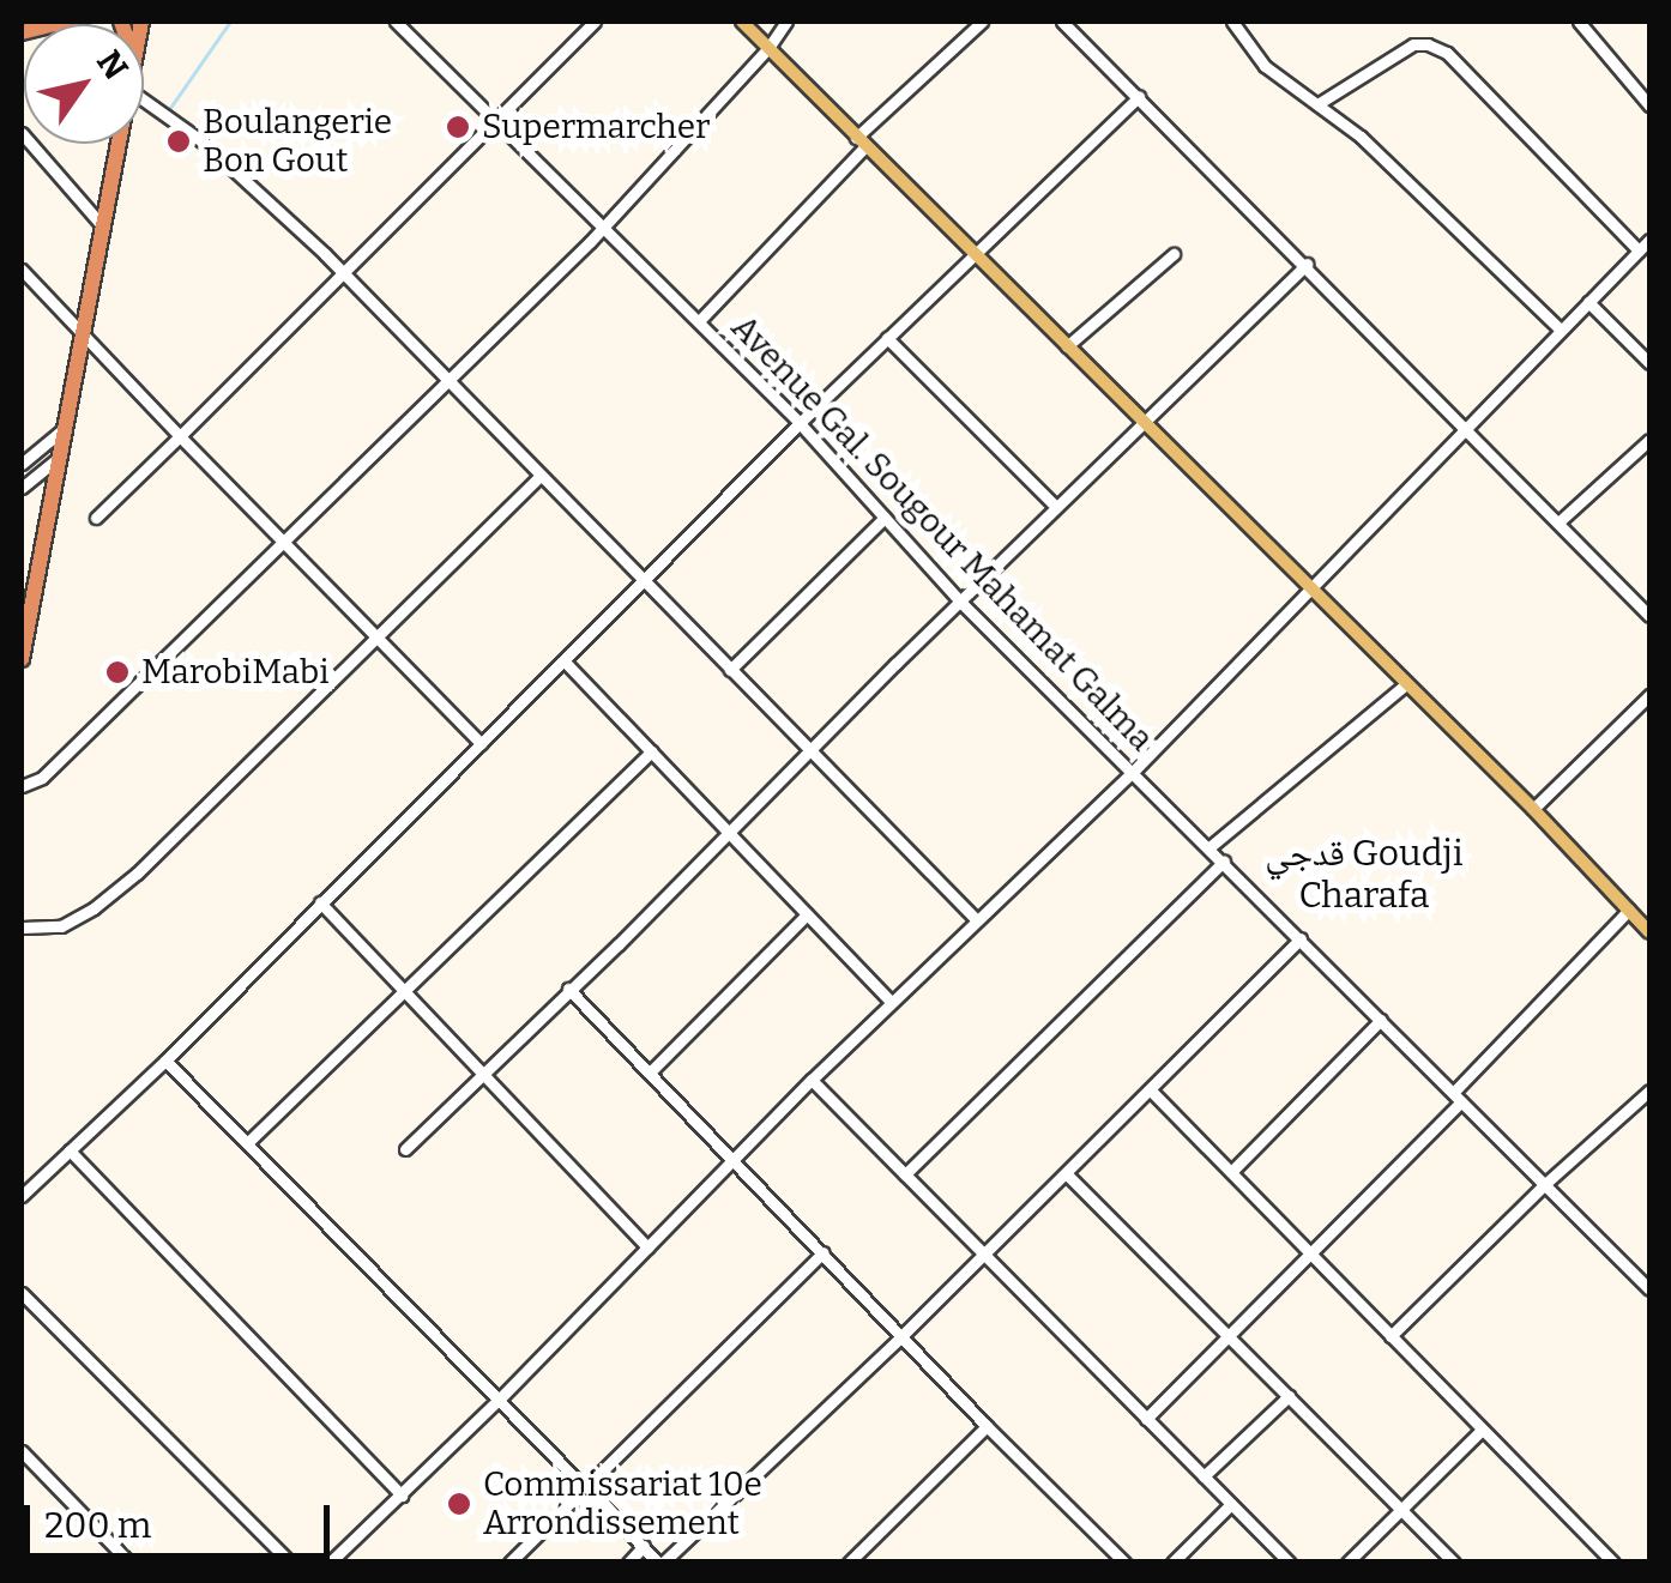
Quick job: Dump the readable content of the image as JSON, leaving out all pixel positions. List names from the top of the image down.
{
  "streets": {
    "street": ["Avenue Gal. Sougour Mahamat Galma"]
  },
  "districts": ["قدجي Goudji Charafa"],
  "places": [
    "Supermarcher",
    "Boulangerie Bon Gout",
    "MarobiMabi",
    "Commissariat 10e Arrondissement"
  ],
  "scale_bar": "200 m",
  "north": "top right"
}
